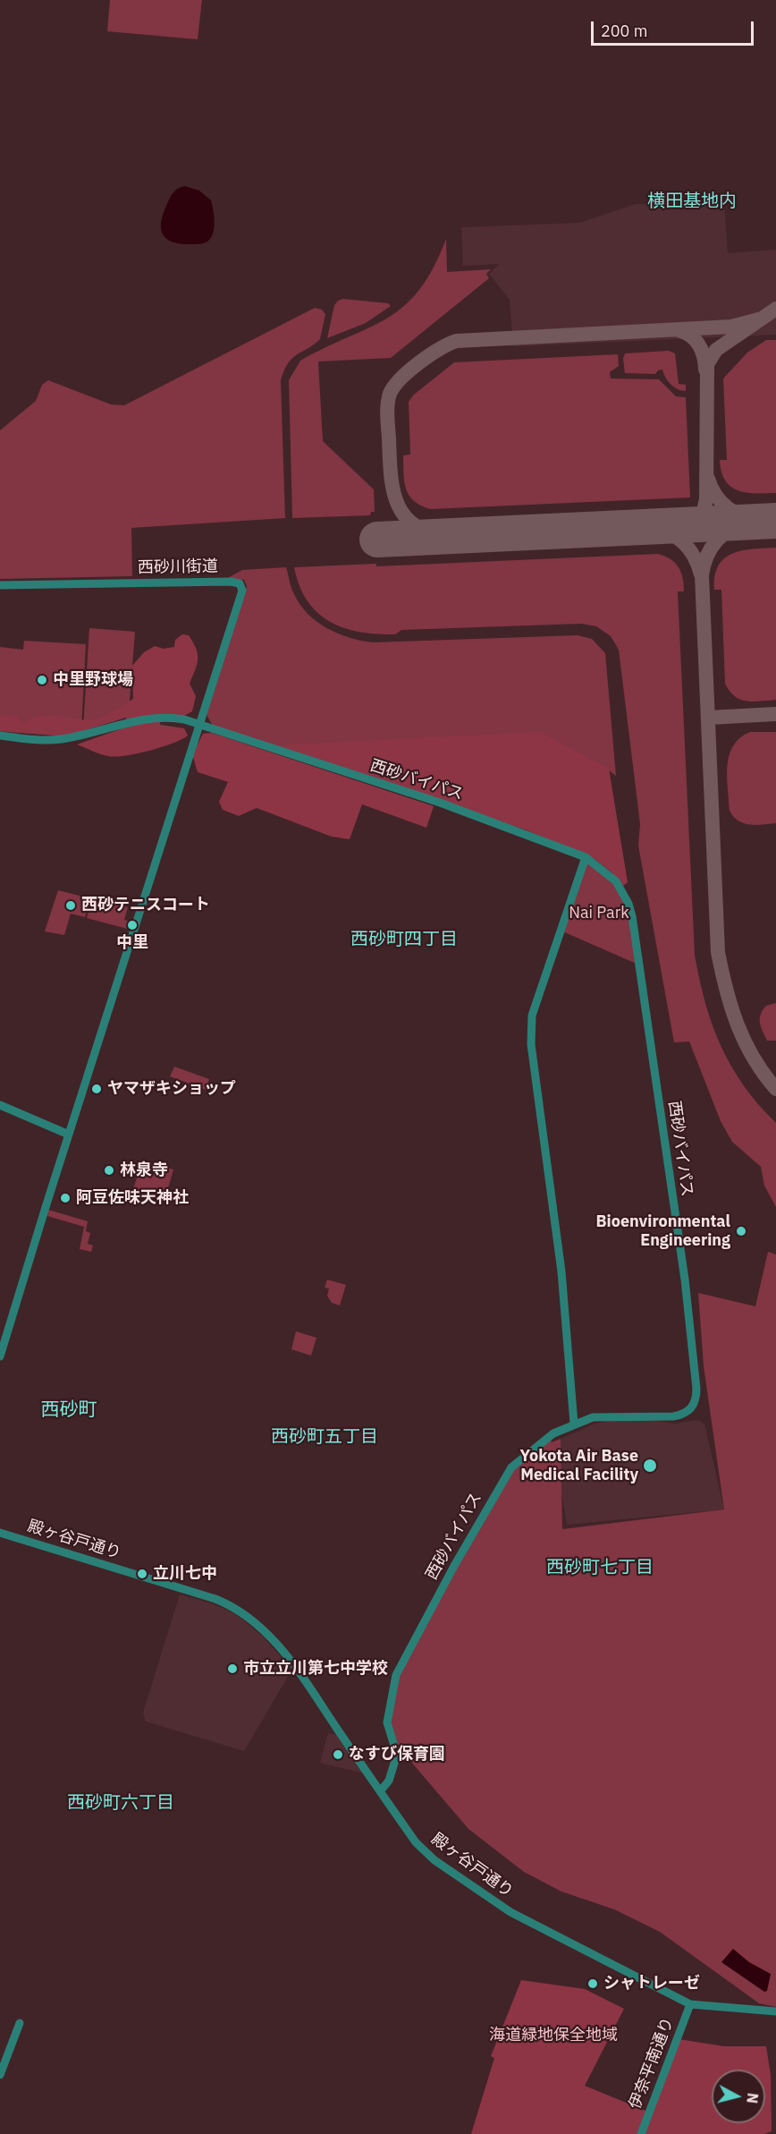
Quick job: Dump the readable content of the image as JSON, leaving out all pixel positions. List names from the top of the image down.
{
  "streets": {
    "street": [
      "西砂川街道",
      "西砂バイパス",
      "殿ヶ谷戸通り",
      "伊奈平南通り"
    ]
  },
  "crossings": [
    ["西砂川街道", "西砂バイパス"],
    ["西砂バイパス", "殿ヶ谷戸通り"],
    ["殿ヶ谷戸通り", "伊奈平南通り"]
  ],
  "districts": [
    "横田基地内",
    "西砂町四丁目",
    "西砂町",
    "西砂町五丁目",
    "西砂町七丁目",
    "西砂町六丁目"
  ],
  "parks": ["Nai Park", "海道緑地保全地域"],
  "places": [
    "中里野球場",
    "西砂テニスコート",
    "中里",
    "ヤマザキショップ",
    "林泉寺",
    "阿豆佐味天神社",
    "Bioenvironmental Engineering",
    "Yokota Air Base Medical Facility",
    "立川七中",
    "市立立川第七中学校",
    "なすび保育園",
    "シャトレーゼ"
  ],
  "scale_bar": "200 m",
  "north": "right"
}
